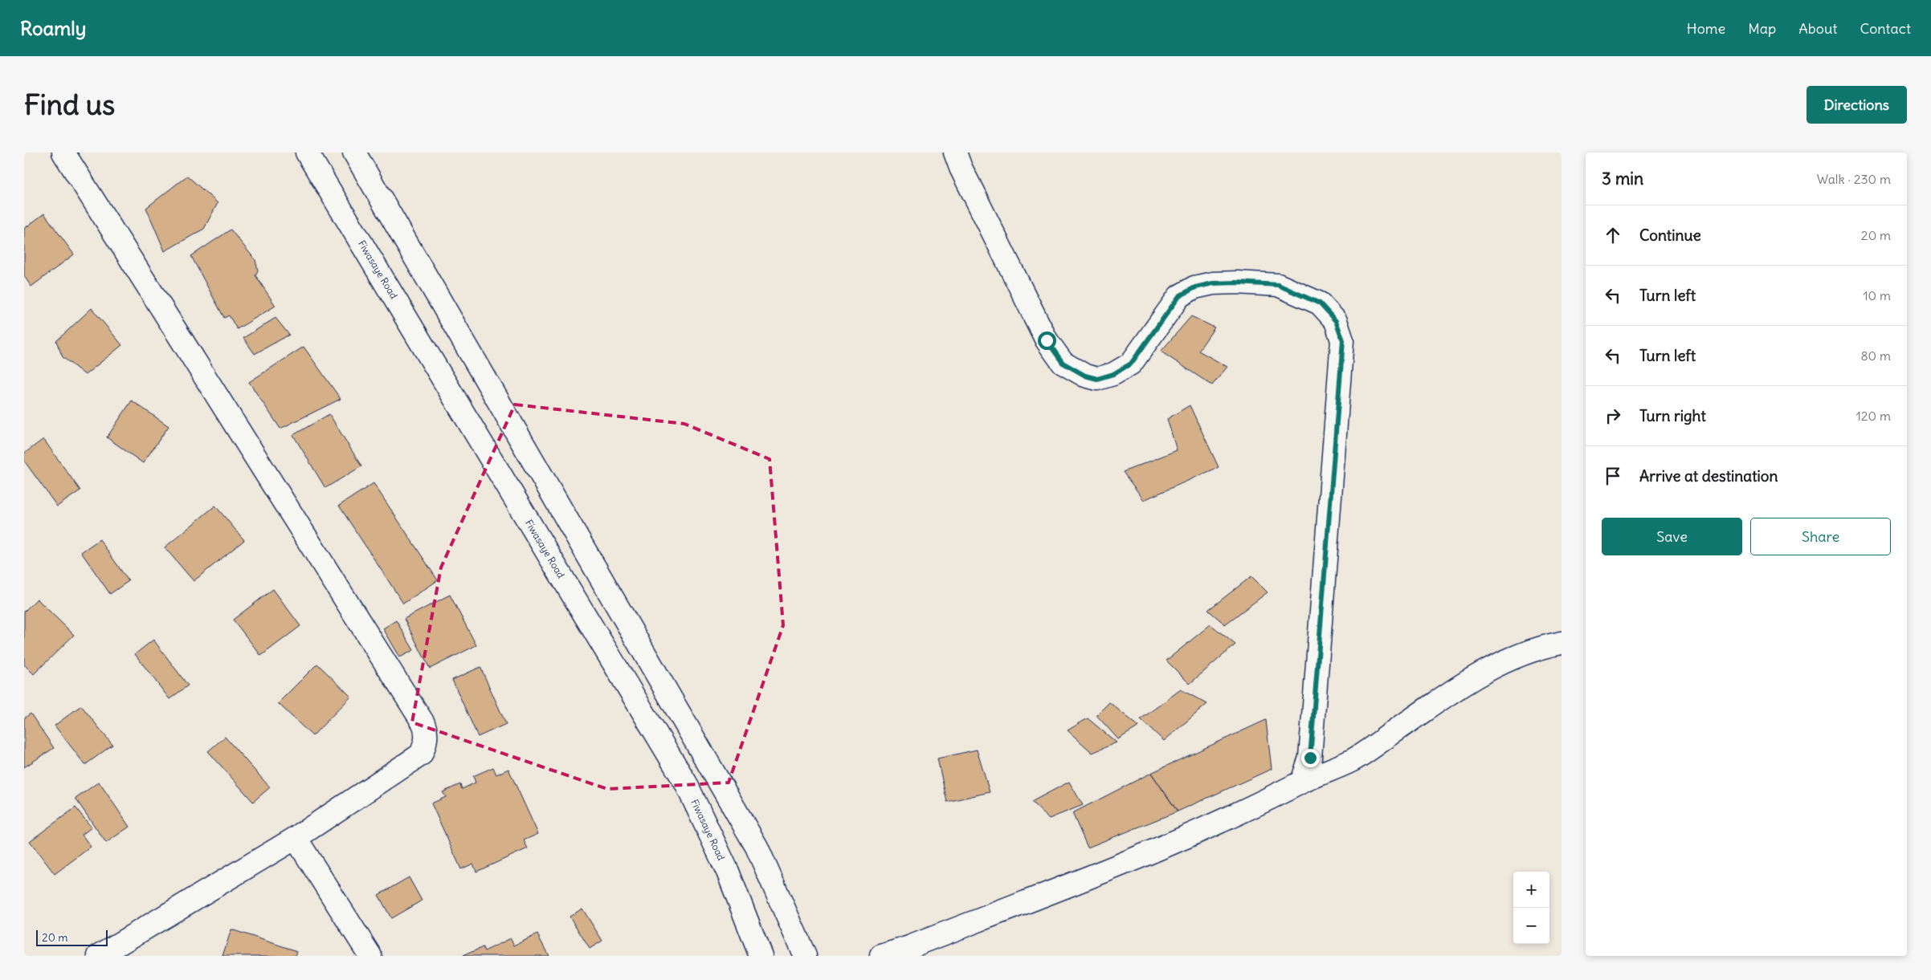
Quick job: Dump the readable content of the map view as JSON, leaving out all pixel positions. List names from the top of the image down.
{
  "streets": {
    "street": ["Fiwasaye Road"]
  },
  "scale_bar": "20 m",
  "page": {
    "header": "Roamly",
    "nav": [
      "Home",
      "Map",
      "About",
      "Contact"
    ],
    "buttons": [
      "Directions",
      ["Save", "Share"]
    ],
    "title": "Find us",
    "heading": ["3 min", "Walk · 230 m"],
    "list": [
      ["Continue", "20 m"],
      ["Turn left", "10 m"],
      ["Turn left", "80 m"],
      ["Turn right", "120 m"],
      "Arrive at destination"
    ],
    "map_buttons": ["+", "−"],
    "scale": "20 m"
  }
}
